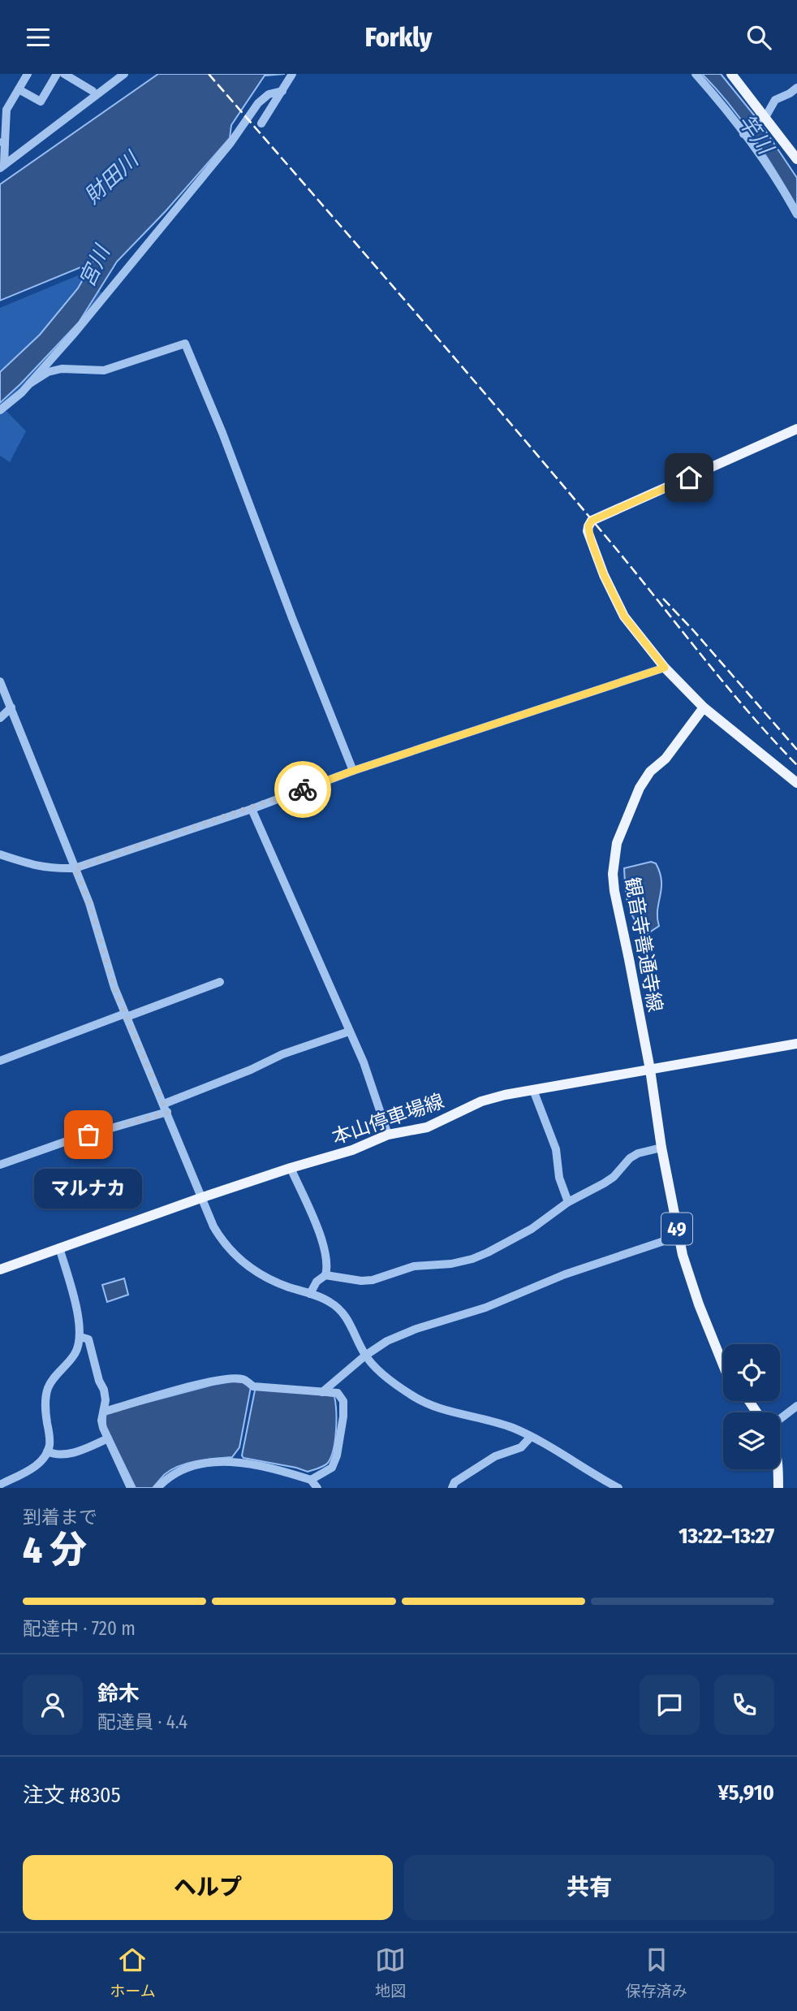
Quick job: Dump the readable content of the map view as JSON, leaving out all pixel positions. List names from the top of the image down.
{
  "streets": {
    "main road": ["観音寺善通寺線", "本山停車場線", "49"]
  },
  "crossings": [
    ["観音寺善通寺線", "本山停車場線"]
  ],
  "water": ["竿川", "財田川", "宮川"],
  "places": ["マルナカ"],
  "page": {
    "header": "Forkly",
    "bubble": "マルナカ",
    "heading": ["4 分", "到着まで", "13:22–13:27"],
    "panel": [
      "鈴木",
      "配達員 · 4.4",
      "注文 #8305",
      "¥5,910"
    ],
    "bar": "配達中 · 720 m",
    "buttons": ["ヘルプ", "共有"],
    "tabs": ["ホーム", "地図", "保存済み"]
  }
}
